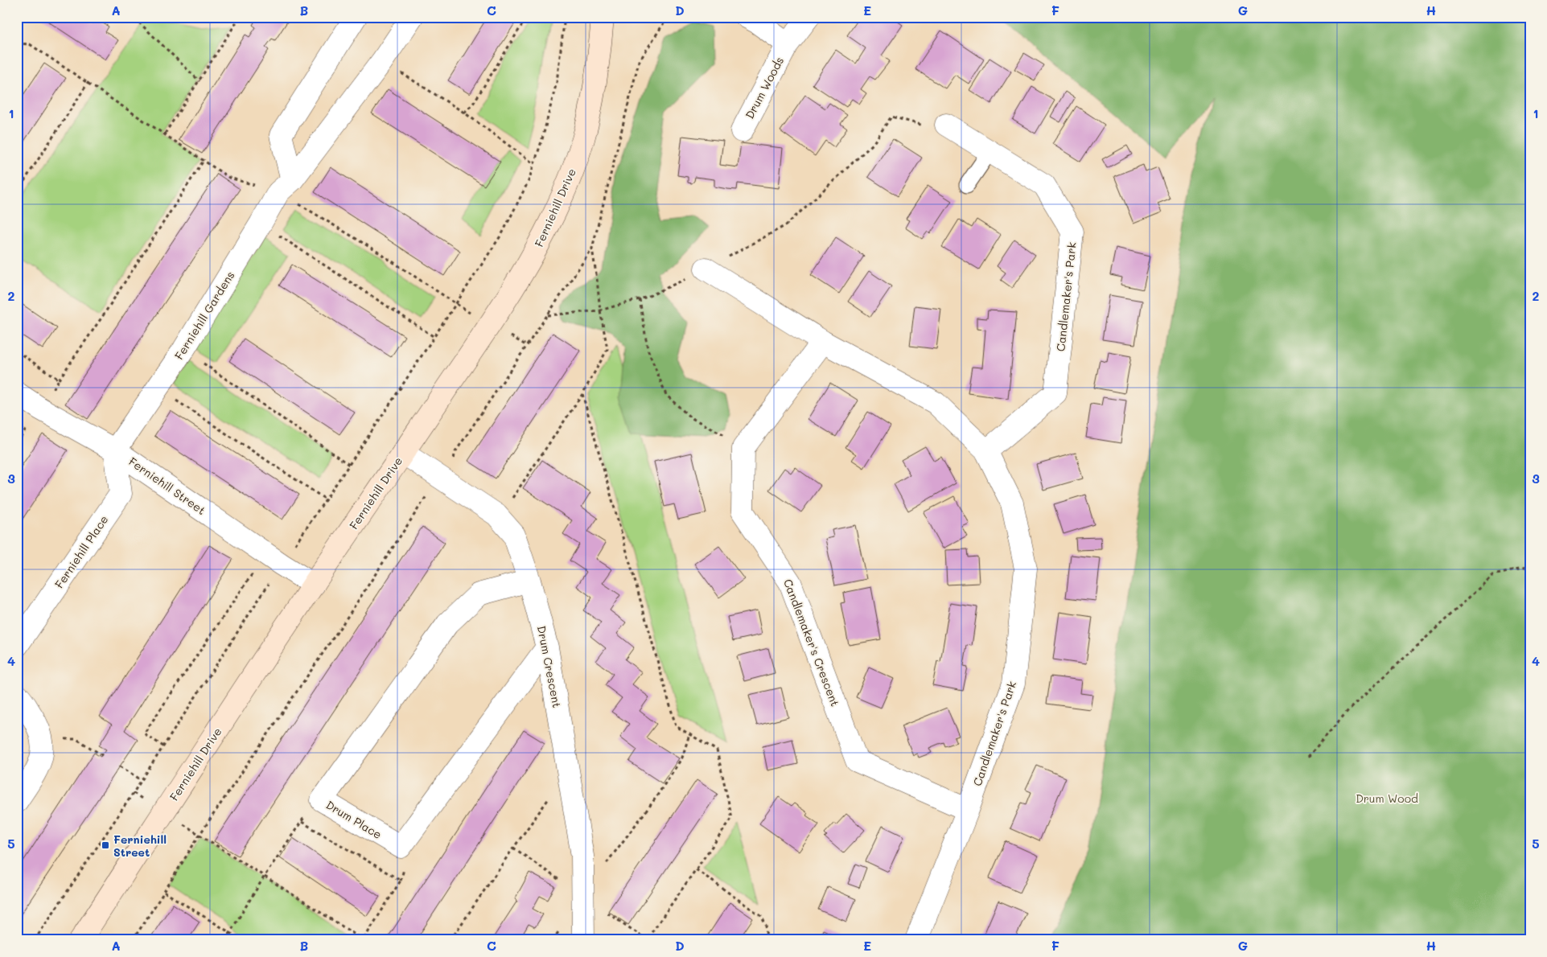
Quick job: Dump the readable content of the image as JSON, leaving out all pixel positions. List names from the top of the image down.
{
  "streets": {
    "main road": ["Ferniehill Drive"],
    "street": [
      "Drum Woods",
      "Candlemaker's Park",
      "Ferniehill Gardens",
      "Ferniehill Street",
      "Ferniehill Place",
      "Candlemaker's Crescent",
      "Drum Crescent",
      "Drum Place"
    ]
  },
  "crossings": [
    ["Ferniehill Drive", "Ferniehill Street"],
    ["Ferniehill Drive", "Drum Crescent"],
    ["Candlemaker's Park", "Candlemaker's Crescent"],
    ["Ferniehill Gardens", "Ferniehill Street"],
    ["Ferniehill Gardens", "Ferniehill Place"],
    ["Ferniehill Street", "Ferniehill Place"],
    ["Drum Crescent", "Drum Place"]
  ],
  "parks": ["Drum Wood"],
  "places": {
    "transit": ["Ferniehill Street"]
  },
  "grid": {
    "columns": [
      "A",
      "B",
      "C",
      "D",
      "E",
      "F",
      "G",
      "H"
    ],
    "rows": [
      "1",
      "2",
      "3",
      "4",
      "5"
    ]
  }
}
